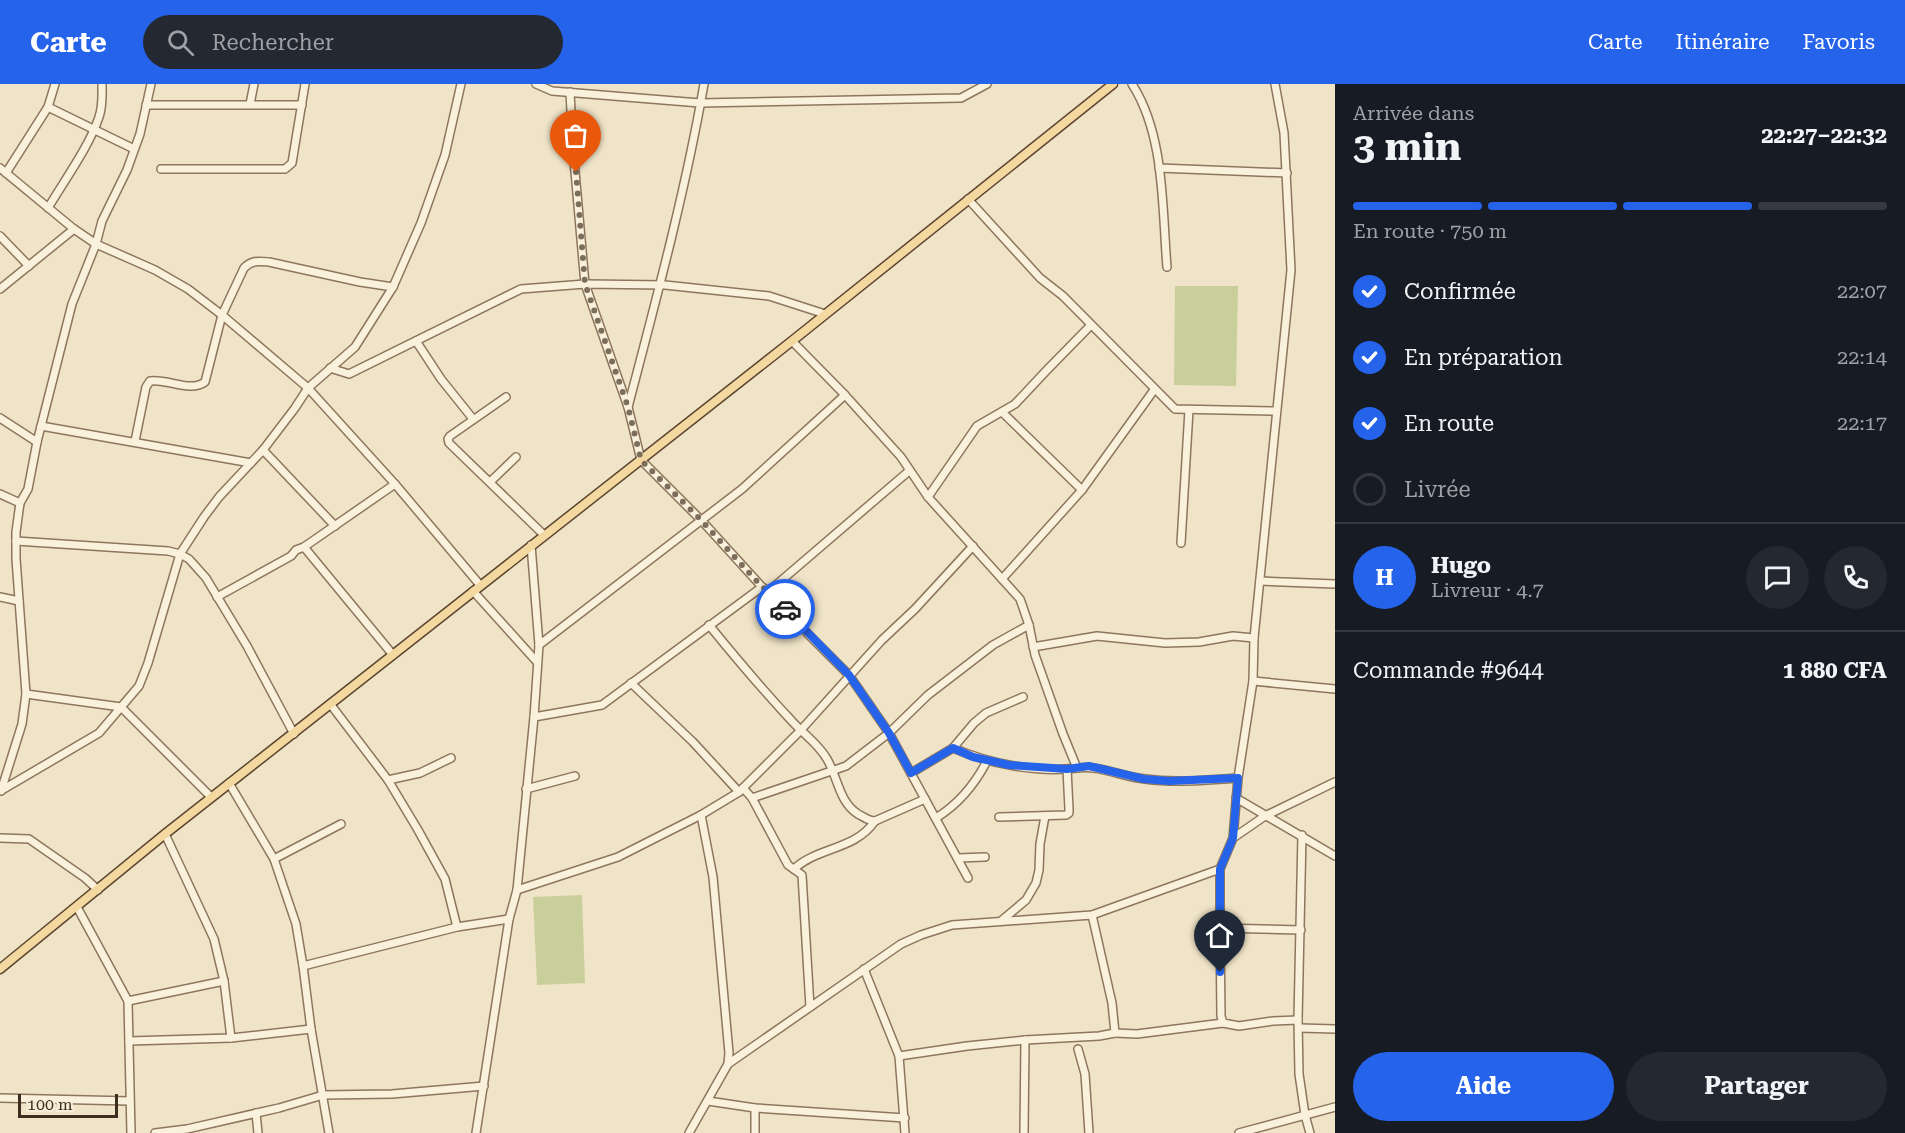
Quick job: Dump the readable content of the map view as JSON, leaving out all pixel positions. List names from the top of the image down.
{
  "scale_bar": "100 m",
  "page": {
    "header": "Carte",
    "search": "Rechercher",
    "nav": ["Carte", "Itinéraire", "Favoris"],
    "heading": ["3 min", "Arrivée dans", "22:27–22:32"],
    "panel": [
      "Hugo",
      "Livreur · 4.7",
      "Commande #9644",
      "1 880 CFA"
    ],
    "bar": "En route · 750 m",
    "list": [
      ["Confirmée", "22:07"],
      ["En préparation", "22:14"],
      ["En route", "22:17"],
      "Livrée"
    ],
    "round": "H",
    "buttons": ["Aide", "Partager"],
    "scale": "100 m"
  }
}
